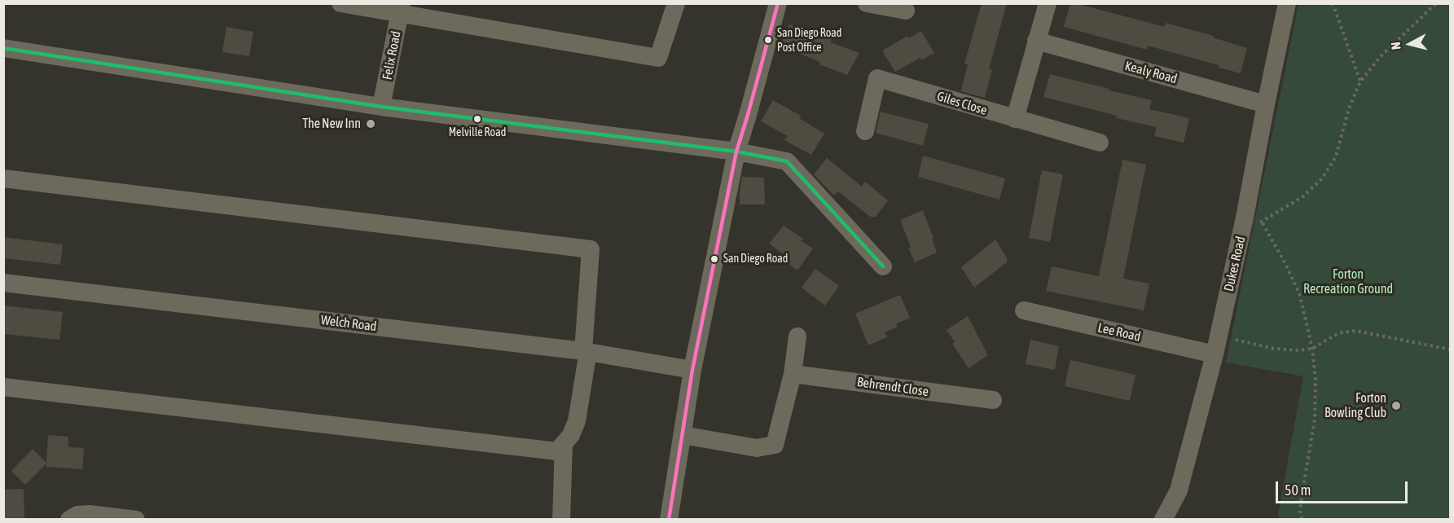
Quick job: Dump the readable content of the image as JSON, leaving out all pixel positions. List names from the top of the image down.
{
  "streets": {
    "street": [
      "Felix Road",
      "Kealy Road",
      "Giles Close",
      "Dukes Road",
      "Welch Road",
      "Lee Road",
      "Behrendt Close"
    ]
  },
  "crossings": [
    ["Kealy Road", "Dukes Road"],
    ["Dukes Road", "Lee Road"]
  ],
  "parks": ["Forton Recreation Ground"],
  "places": [
    "San Diego Road Post Office",
    "Melville Road",
    "The New Inn",
    "San Diego Road",
    "Forton Bowling Club"
  ],
  "scale_bar": "50 m",
  "north": "left"
}
